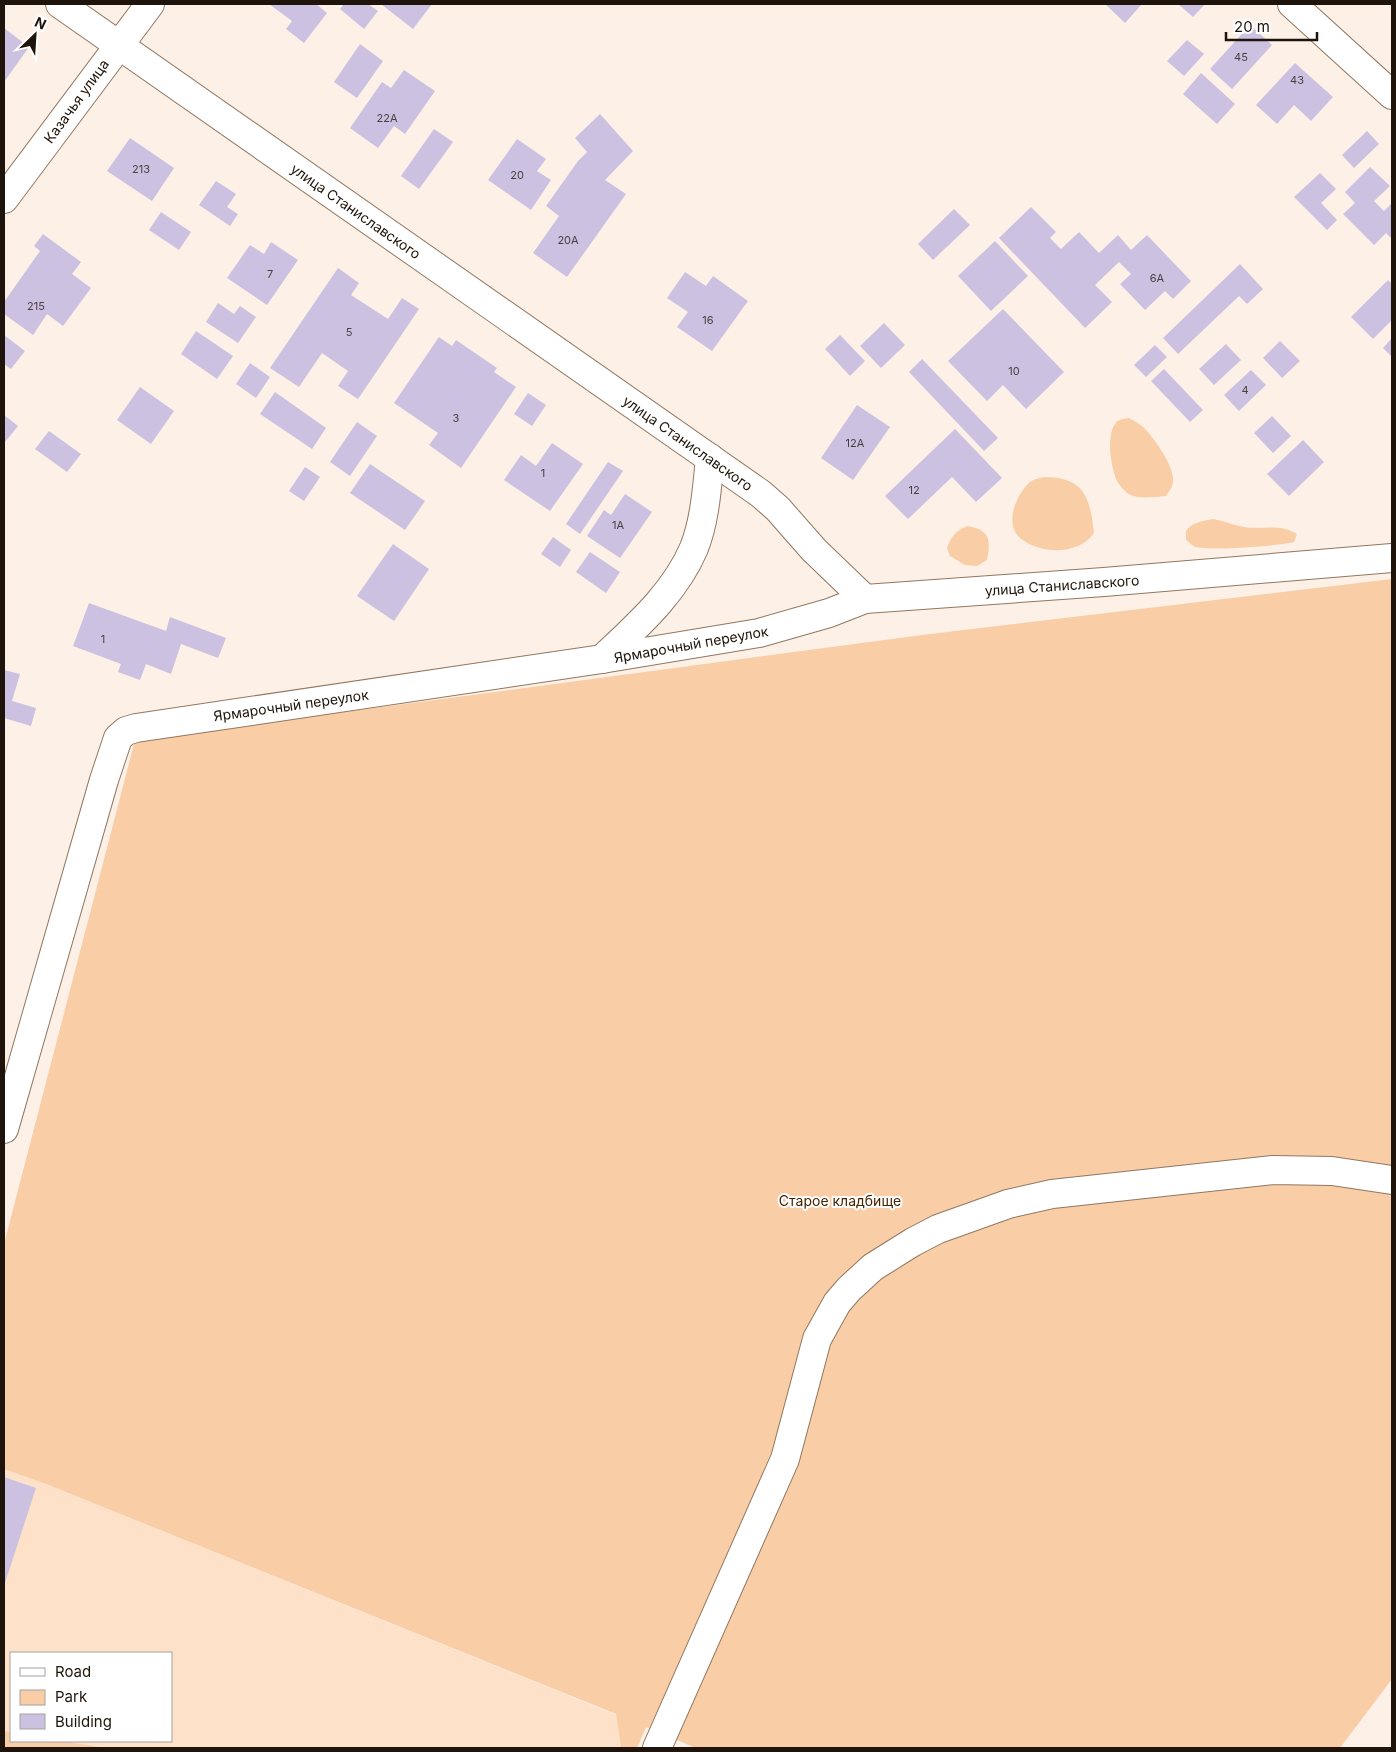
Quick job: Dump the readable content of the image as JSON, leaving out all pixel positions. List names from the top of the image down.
{
  "streets": {
    "street": ["Казачья улица", "улица Станиславского", "Ярмарочный переулок"]
  },
  "crossings": [
    ["Казачья улица", "улица Станиславского"],
    ["улица Станиславского", "Ярмарочный переулок"]
  ],
  "parks": ["Старое кладбище"],
  "house_numbers": [
    "45",
    "43",
    "22А",
    "213",
    "20",
    "20А",
    "7",
    "6А",
    "215",
    "16",
    "5",
    "10",
    "4",
    "3",
    "12А",
    "1",
    "12",
    "1А",
    "1"
  ],
  "legend": ["Road", "Park", "Building"],
  "scale_bar": "20 m",
  "north": "top right"
}
